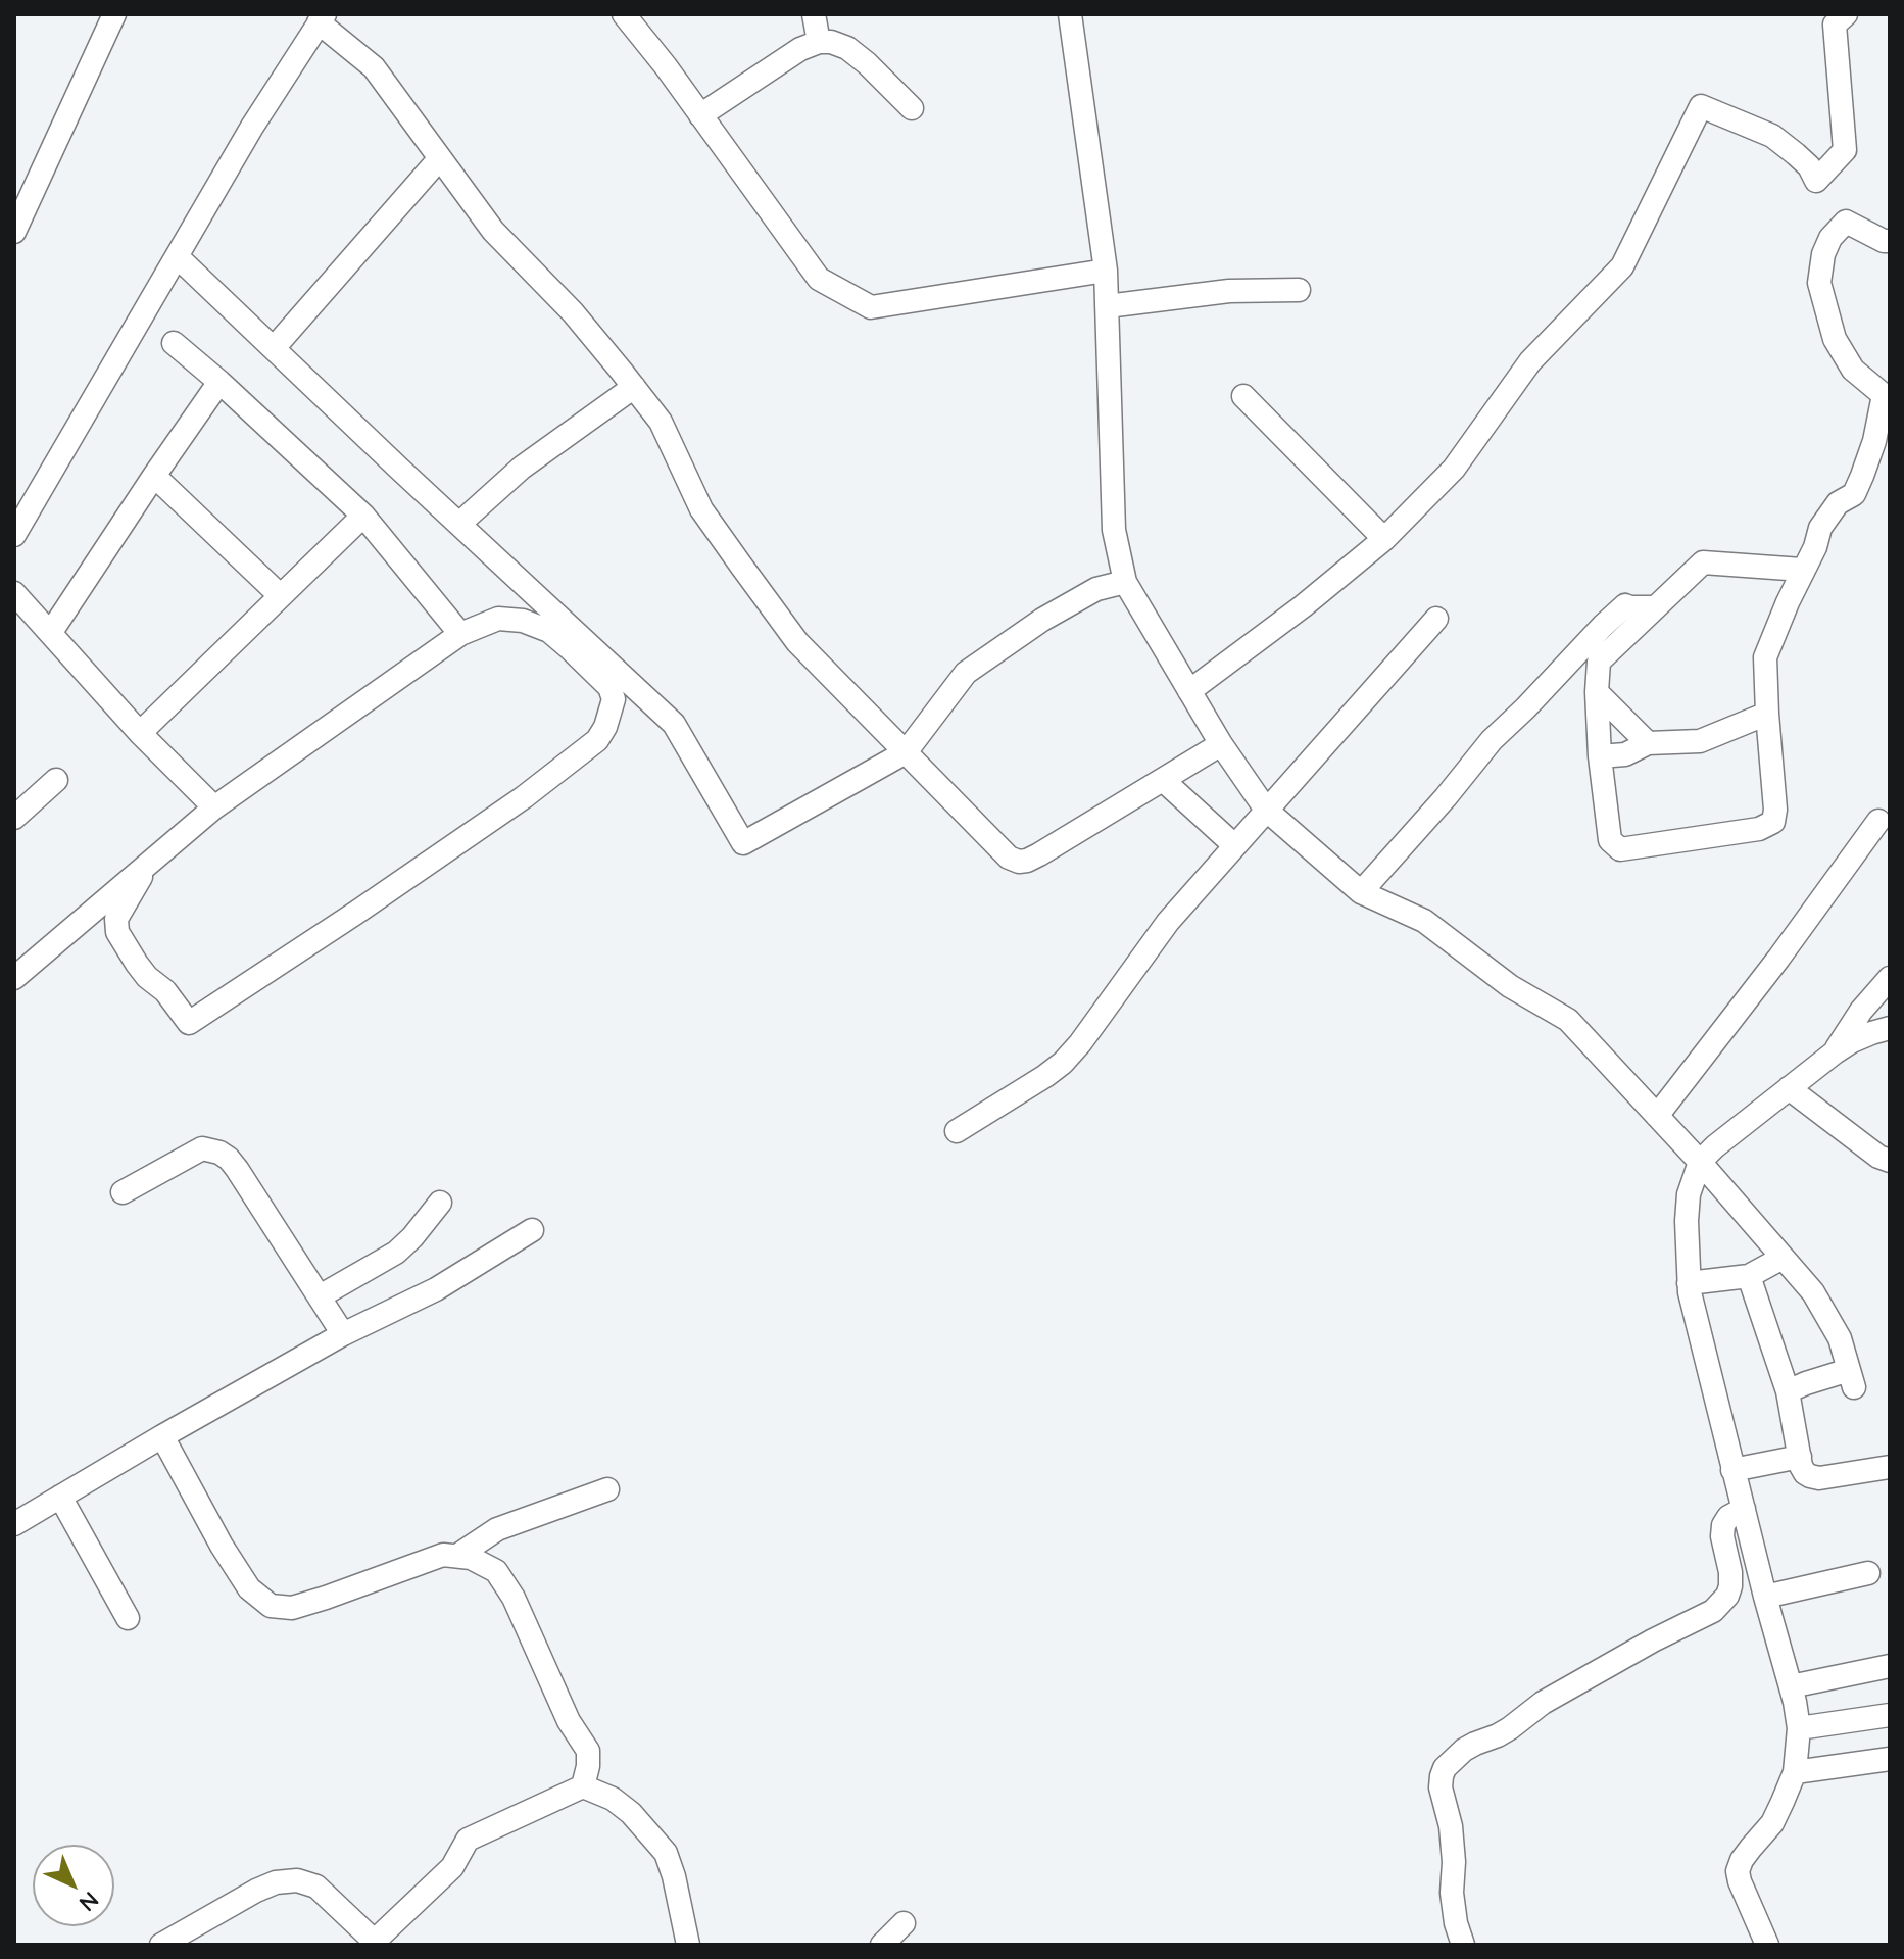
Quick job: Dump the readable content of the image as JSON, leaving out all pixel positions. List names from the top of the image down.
{
  "north": "bottom right"
}
